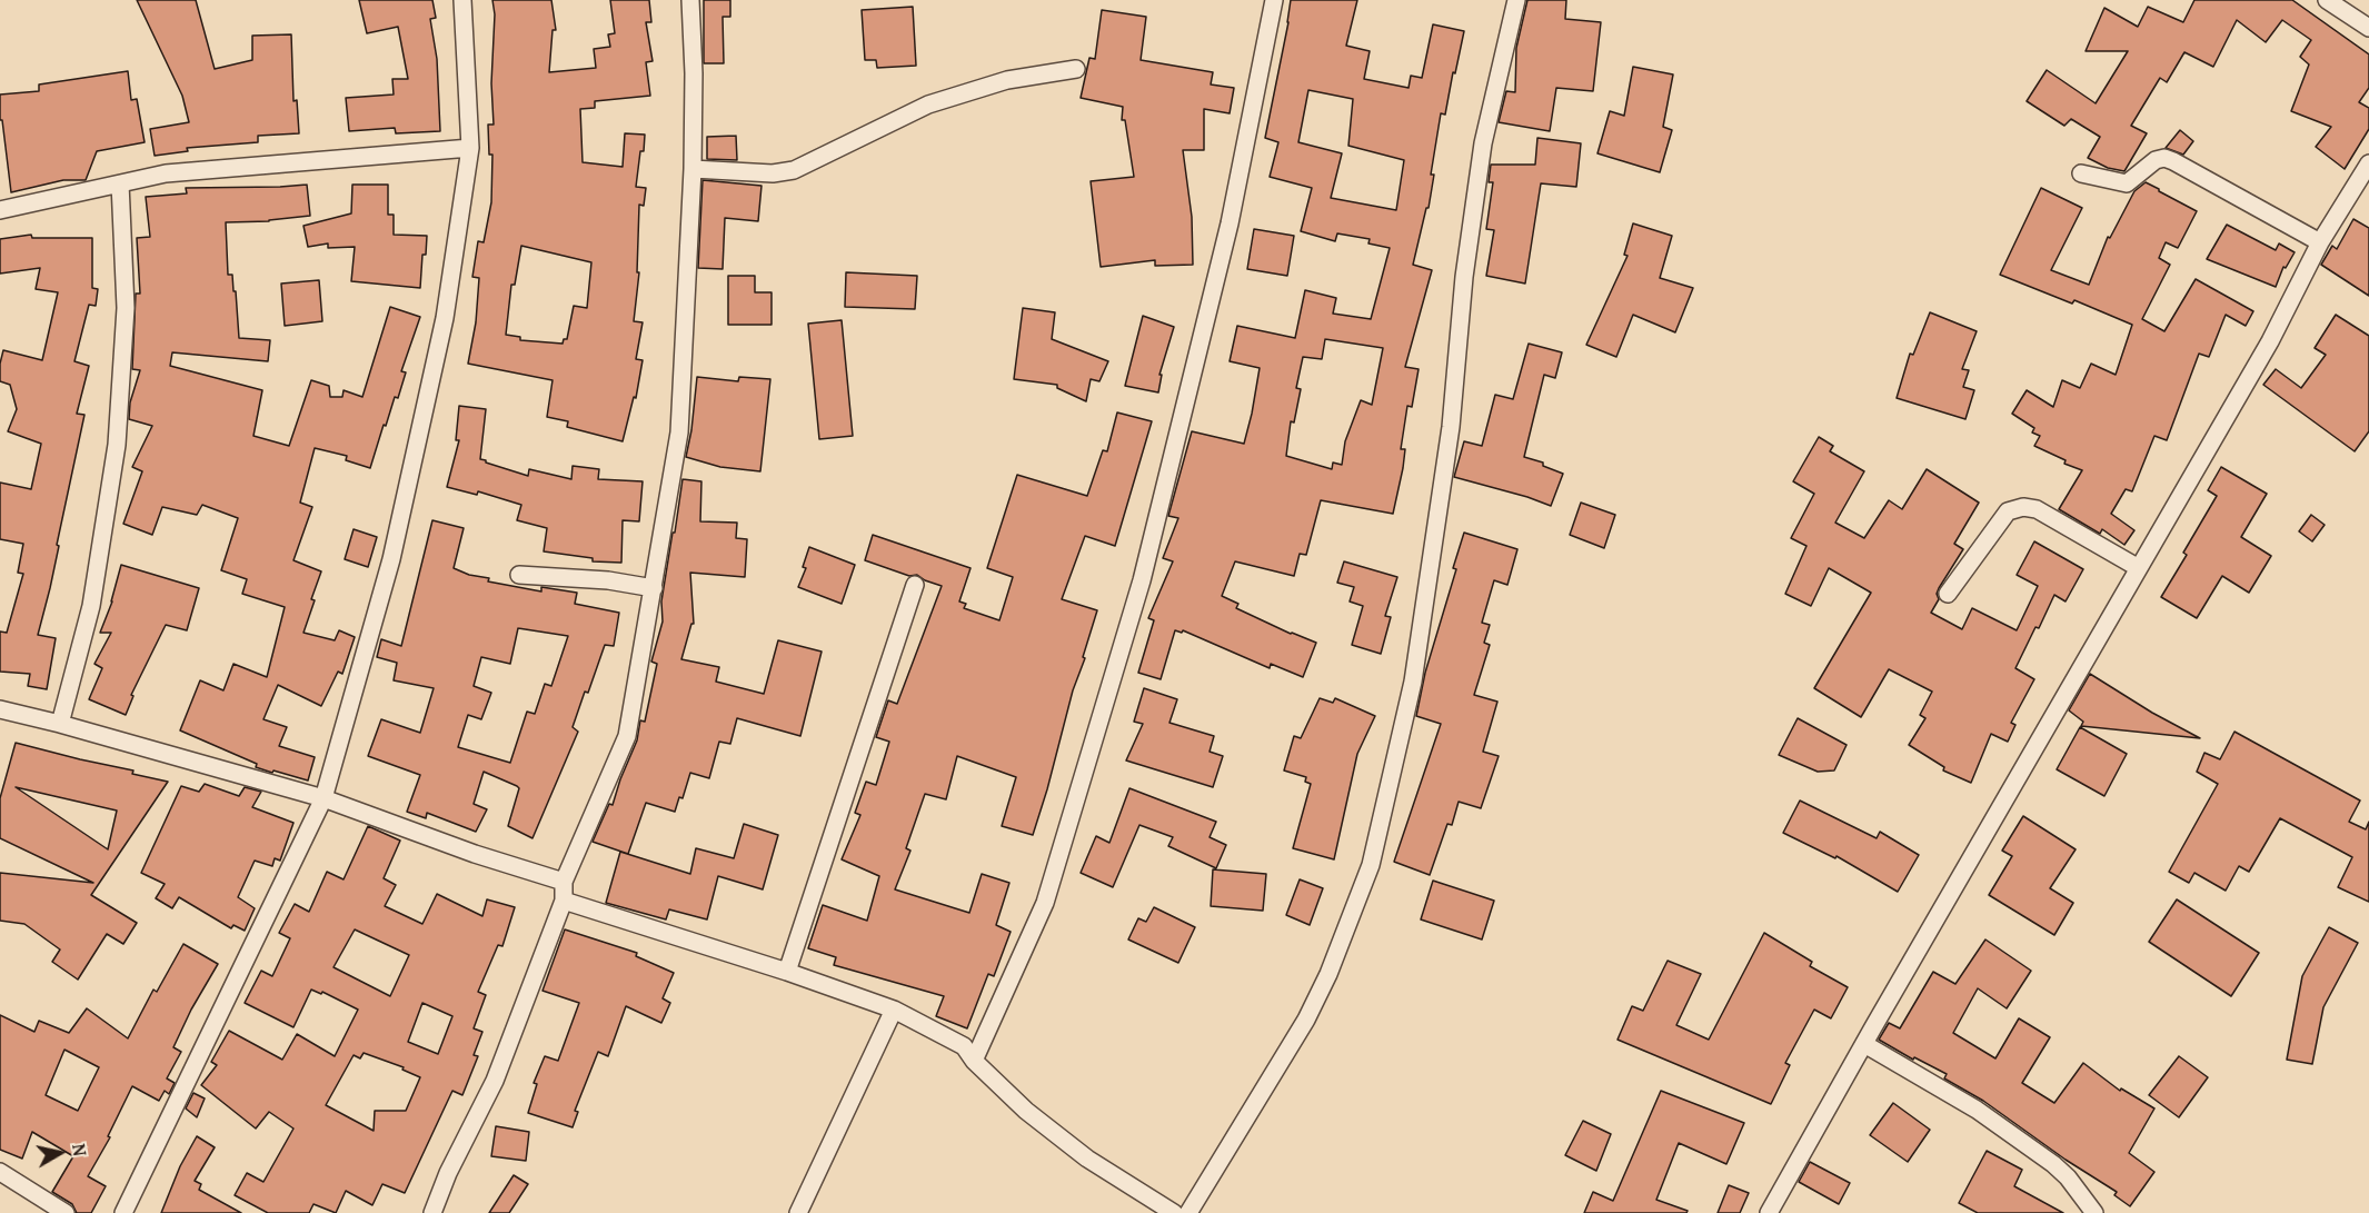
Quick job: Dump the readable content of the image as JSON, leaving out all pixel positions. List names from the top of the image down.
{
  "north": "right"
}
